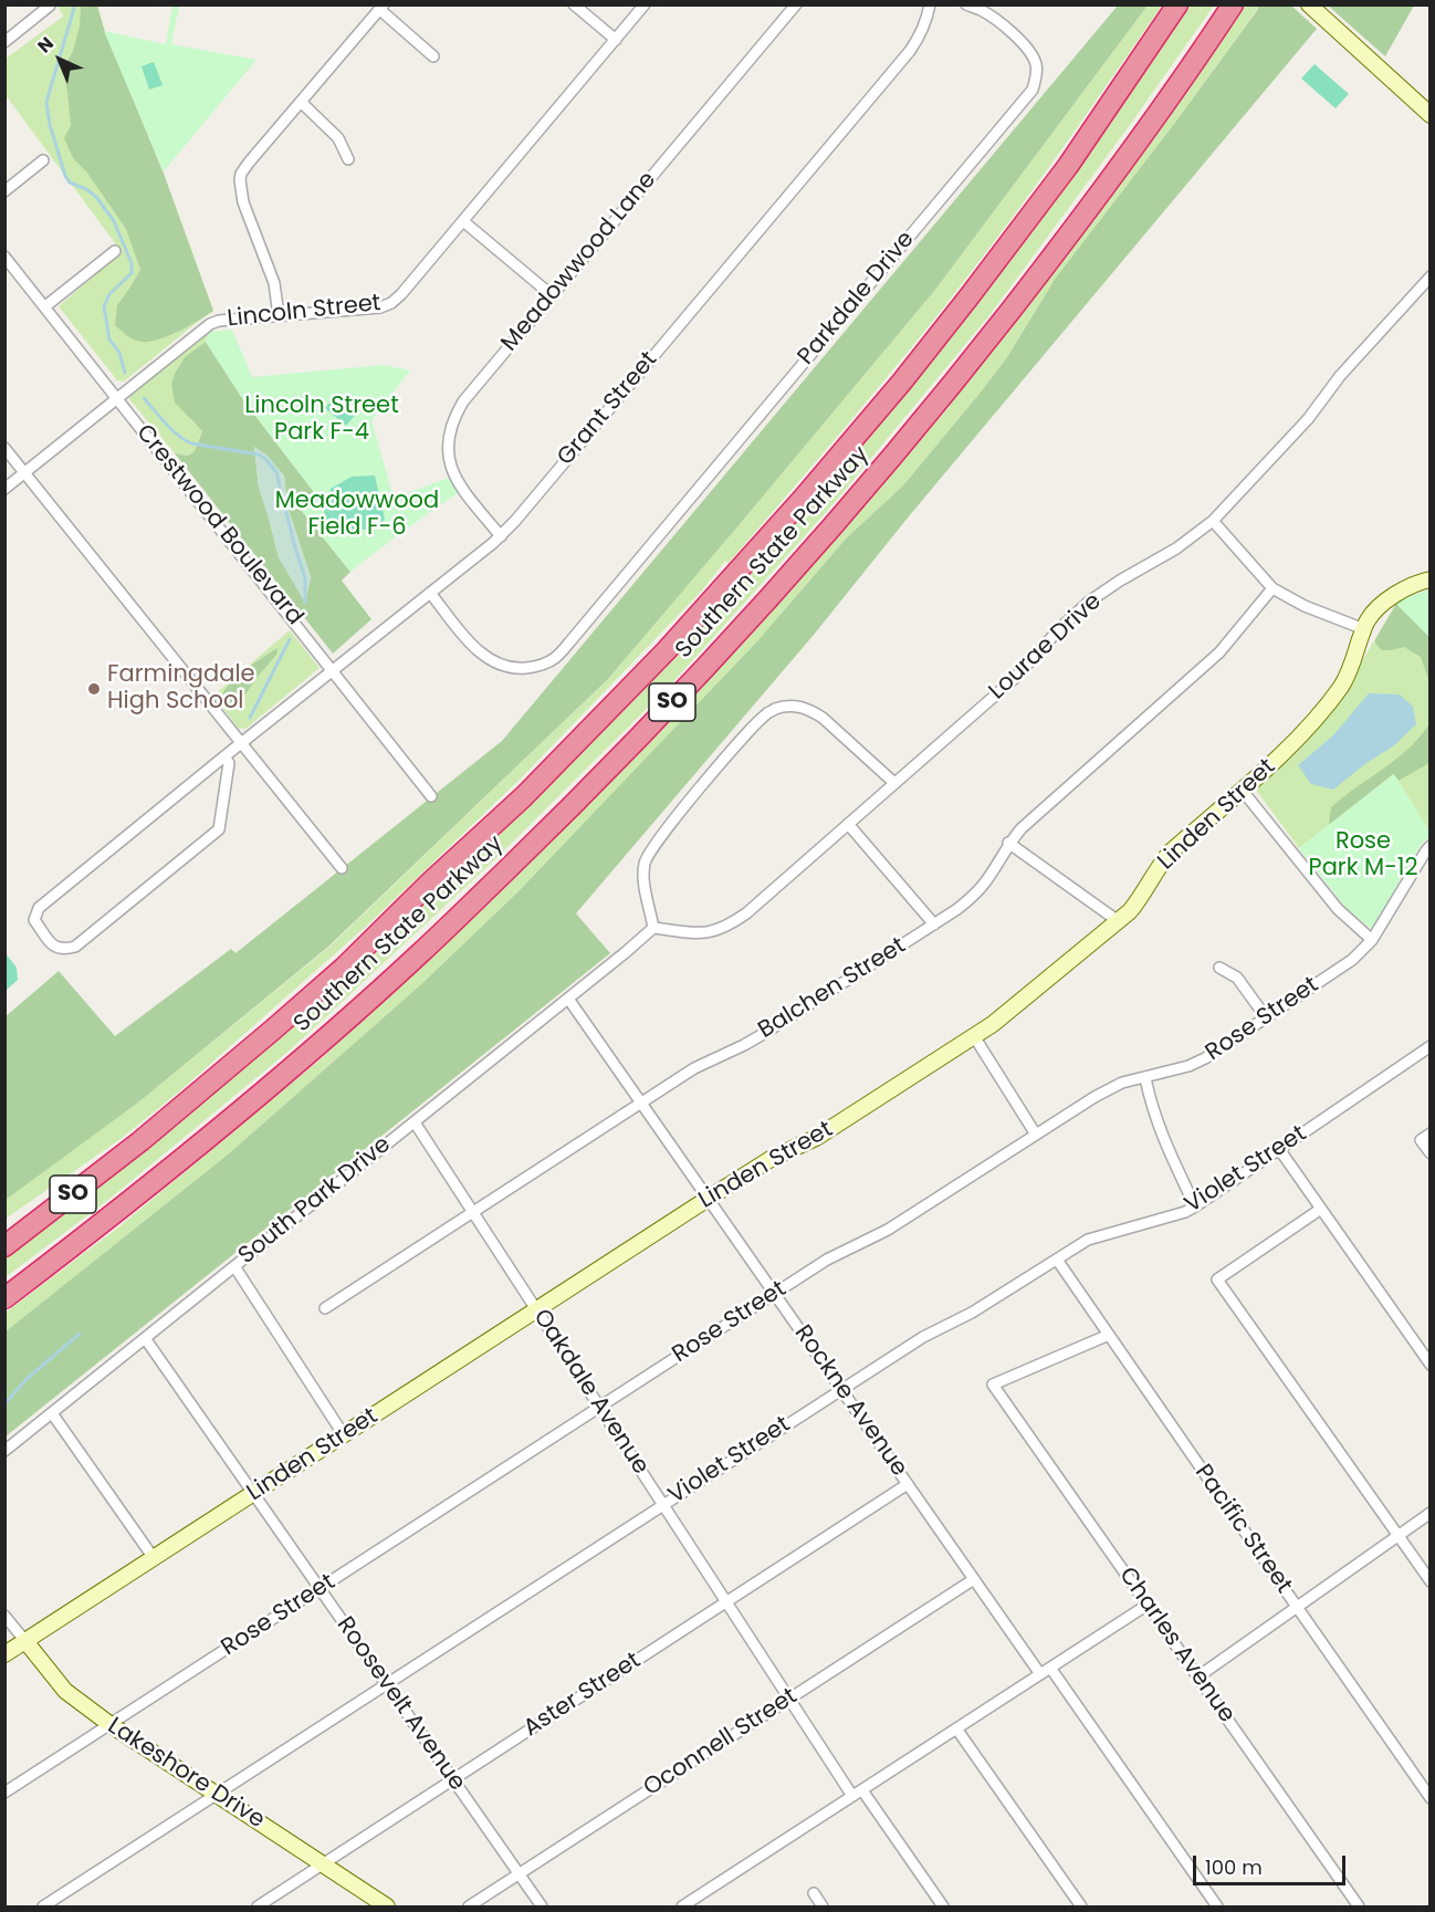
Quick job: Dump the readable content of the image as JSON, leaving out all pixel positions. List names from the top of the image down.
{
  "streets": {
    "highway": ["Southern State Parkway", "SO"],
    "street": [
      "Meadowwood Lane",
      "Parkdale Drive",
      "Lincoln Street",
      "Grant Street",
      "Crestwood Boulevard",
      "Lourae Drive",
      "Linden Street",
      "Balchen Street",
      "Rose Street",
      "Violet Street",
      "South Park Drive",
      "Oakdale Avenue",
      "Rockne Avenue",
      "Pacific Street",
      "Charles Avenue",
      "Aster Street",
      "Roosevelt Avenue",
      "Oconnell Street",
      "Lakeshore Drive"
    ]
  },
  "crossings": [
    ["Meadowwood Lane", "Grant Street"],
    ["Parkdale Drive", "Grant Street"],
    ["Lincoln Street", "Crestwood Boulevard"],
    ["Grant Street", "Crestwood Boulevard"],
    ["Lourae Drive", "South Park Drive"],
    ["Linden Street", "Oakdale Avenue"],
    ["Linden Street", "Rockne Avenue"],
    ["Linden Street", "Roosevelt Avenue"],
    ["Linden Street", "Lakeshore Drive"],
    ["Balchen Street", "Oakdale Avenue"],
    ["Balchen Street", "Rockne Avenue"],
    ["Rose Street", "Oakdale Avenue"],
    ["Rose Street", "Rockne Avenue"],
    ["Rose Street", "Roosevelt Avenue"],
    ["Rose Street", "Lakeshore Drive"],
    ["Violet Street", "Oakdale Avenue"],
    ["Violet Street", "Rockne Avenue"],
    ["Violet Street", "Pacific Street"],
    ["Violet Street", "Roosevelt Avenue"],
    ["Violet Street", "Lakeshore Drive"],
    ["South Park Drive", "Oakdale Avenue"],
    ["South Park Drive", "Rockne Avenue"],
    ["South Park Drive", "Roosevelt Avenue"],
    ["Oakdale Avenue", "Aster Street"],
    ["Oakdale Avenue", "Oconnell Street"],
    ["Rockne Avenue", "Aster Street"],
    ["Rockne Avenue", "Oconnell Street"],
    ["Pacific Street", "Charles Avenue"],
    ["Aster Street", "Roosevelt Avenue"],
    ["Aster Street", "Lakeshore Drive"],
    ["Roosevelt Avenue", "Oconnell Street"]
  ],
  "parks": ["Lincoln Street Park F-4", "Meadowwood Field F-6", "Rose Park M-12"],
  "places": ["Farmingdale High School"],
  "scale_bar": "100 m",
  "north": "top left"
}
